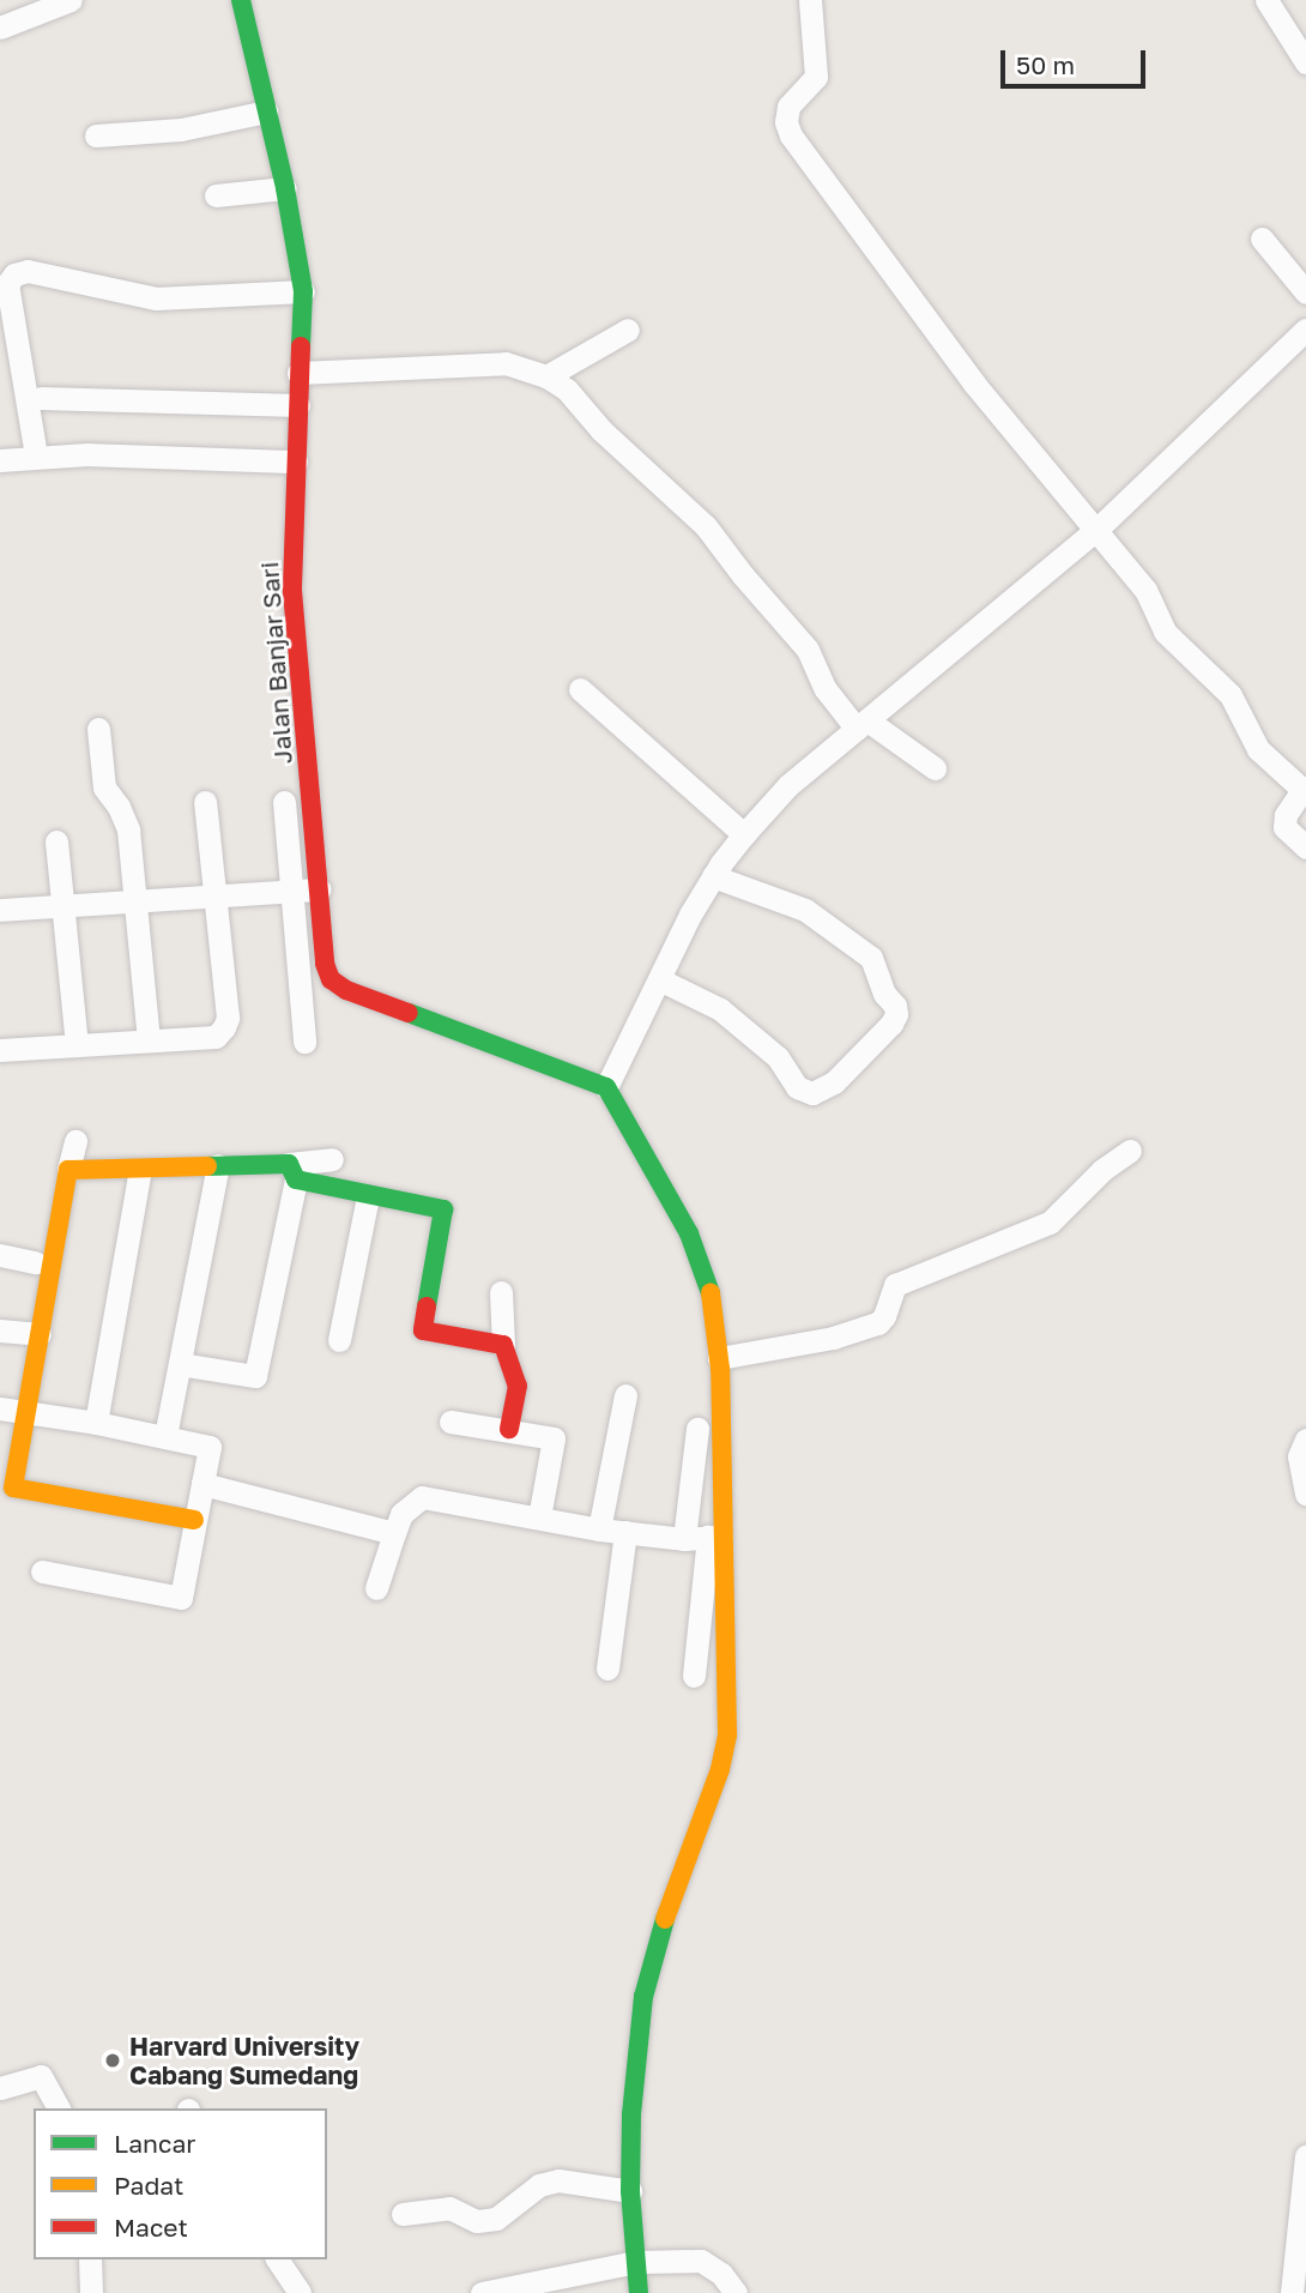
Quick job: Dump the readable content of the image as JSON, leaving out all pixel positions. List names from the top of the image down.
{
  "streets": {
    "street": ["Jalan Banjar Sari"]
  },
  "places": ["Harvard University Cabang Sumedang"],
  "legend": ["Lancar", "Padat", "Macet"],
  "scale_bar": "50 m"
}
